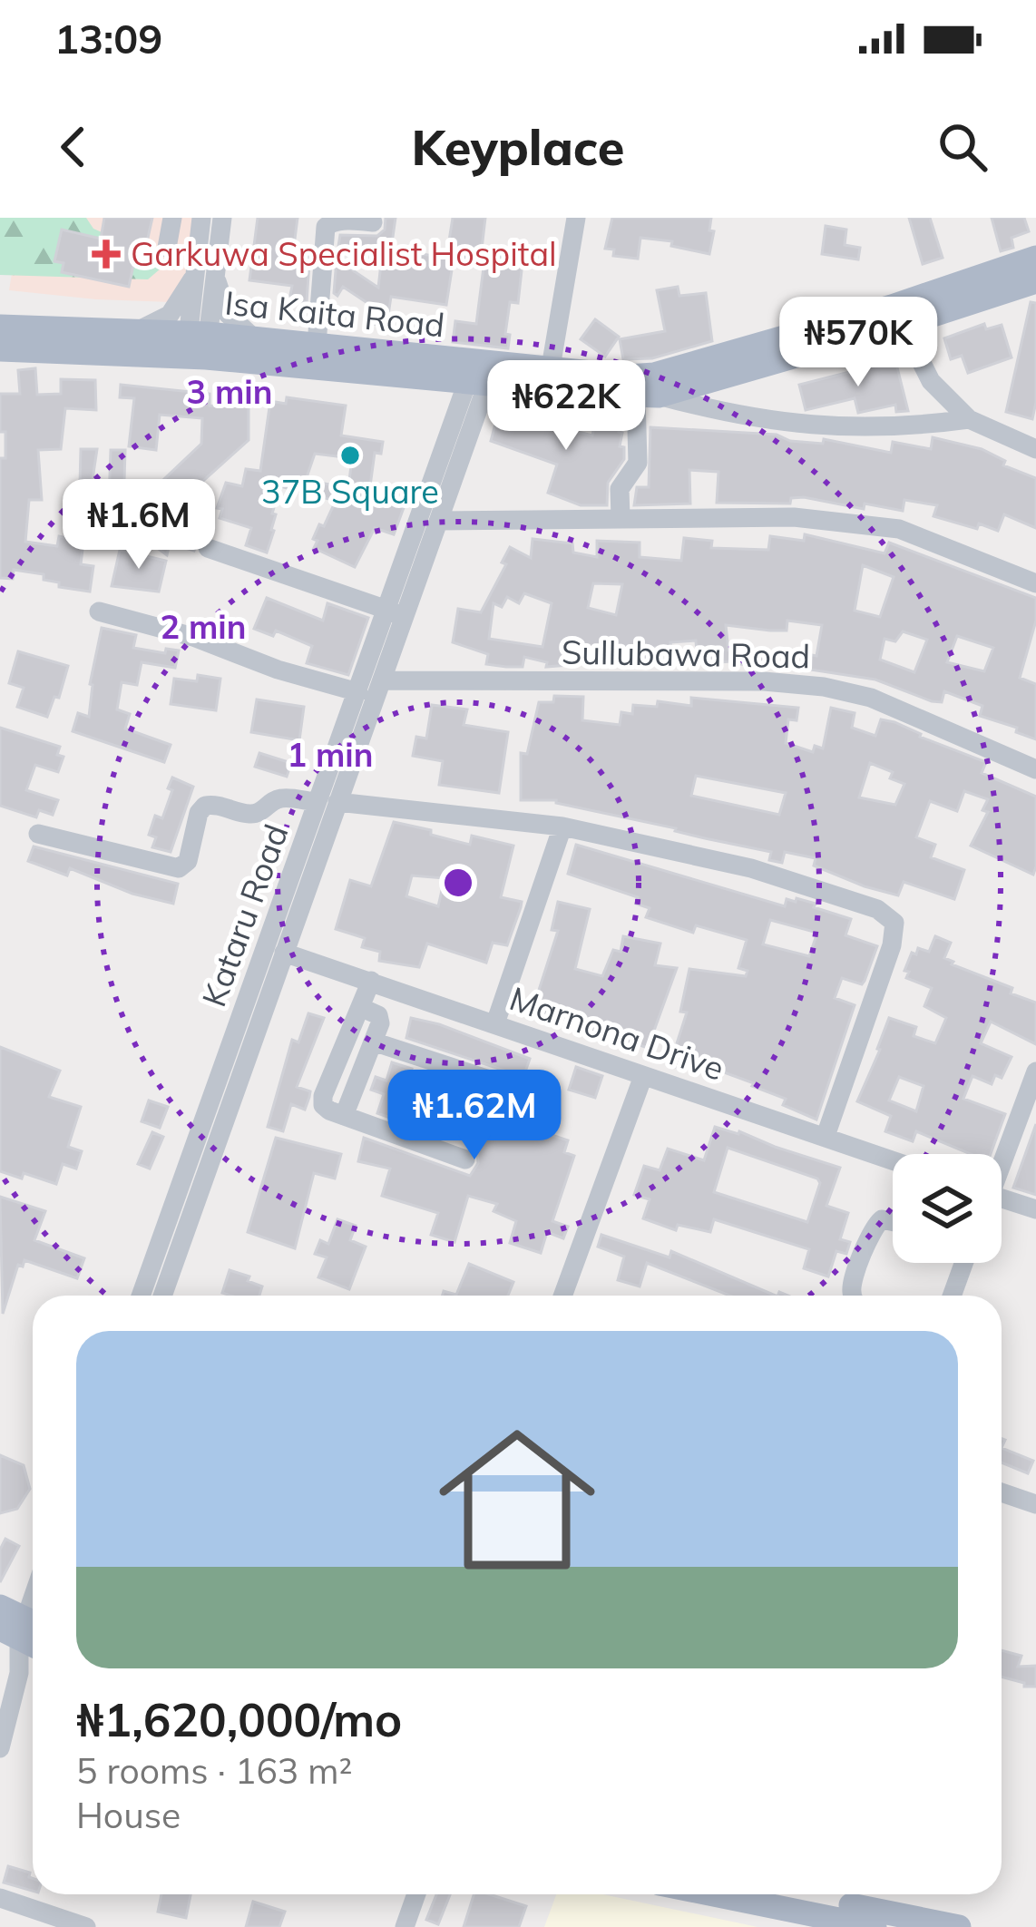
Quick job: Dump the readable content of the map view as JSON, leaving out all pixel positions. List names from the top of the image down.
{
  "streets": {
    "main road": ["Isa Kaita Road"],
    "street": ["Sullubawa Road", "Kataru Road", "Marnona Drive"]
  },
  "crossings": [
    ["Isa Kaita Road", "Kataru Road"],
    ["Sullubawa Road", "Kataru Road"],
    ["Kataru Road", "Marnona Drive"]
  ],
  "places": {
    "health": ["Garkuwa Specialist Hospital"],
    "other": ["37B Square"]
  },
  "page": {
    "status": "13:09",
    "header": "Keyplace",
    "price": [
      "₦570K",
      "₦622K",
      "₦1.6M",
      "₦1.62M"
    ],
    "list": [
      {
        "name": "₦1,620,000/mo",
        "note": "5 rooms · 163 m² · House"
      }
    ]
  },
  "rings": ["3 min", "2 min", "1 min"]
}
